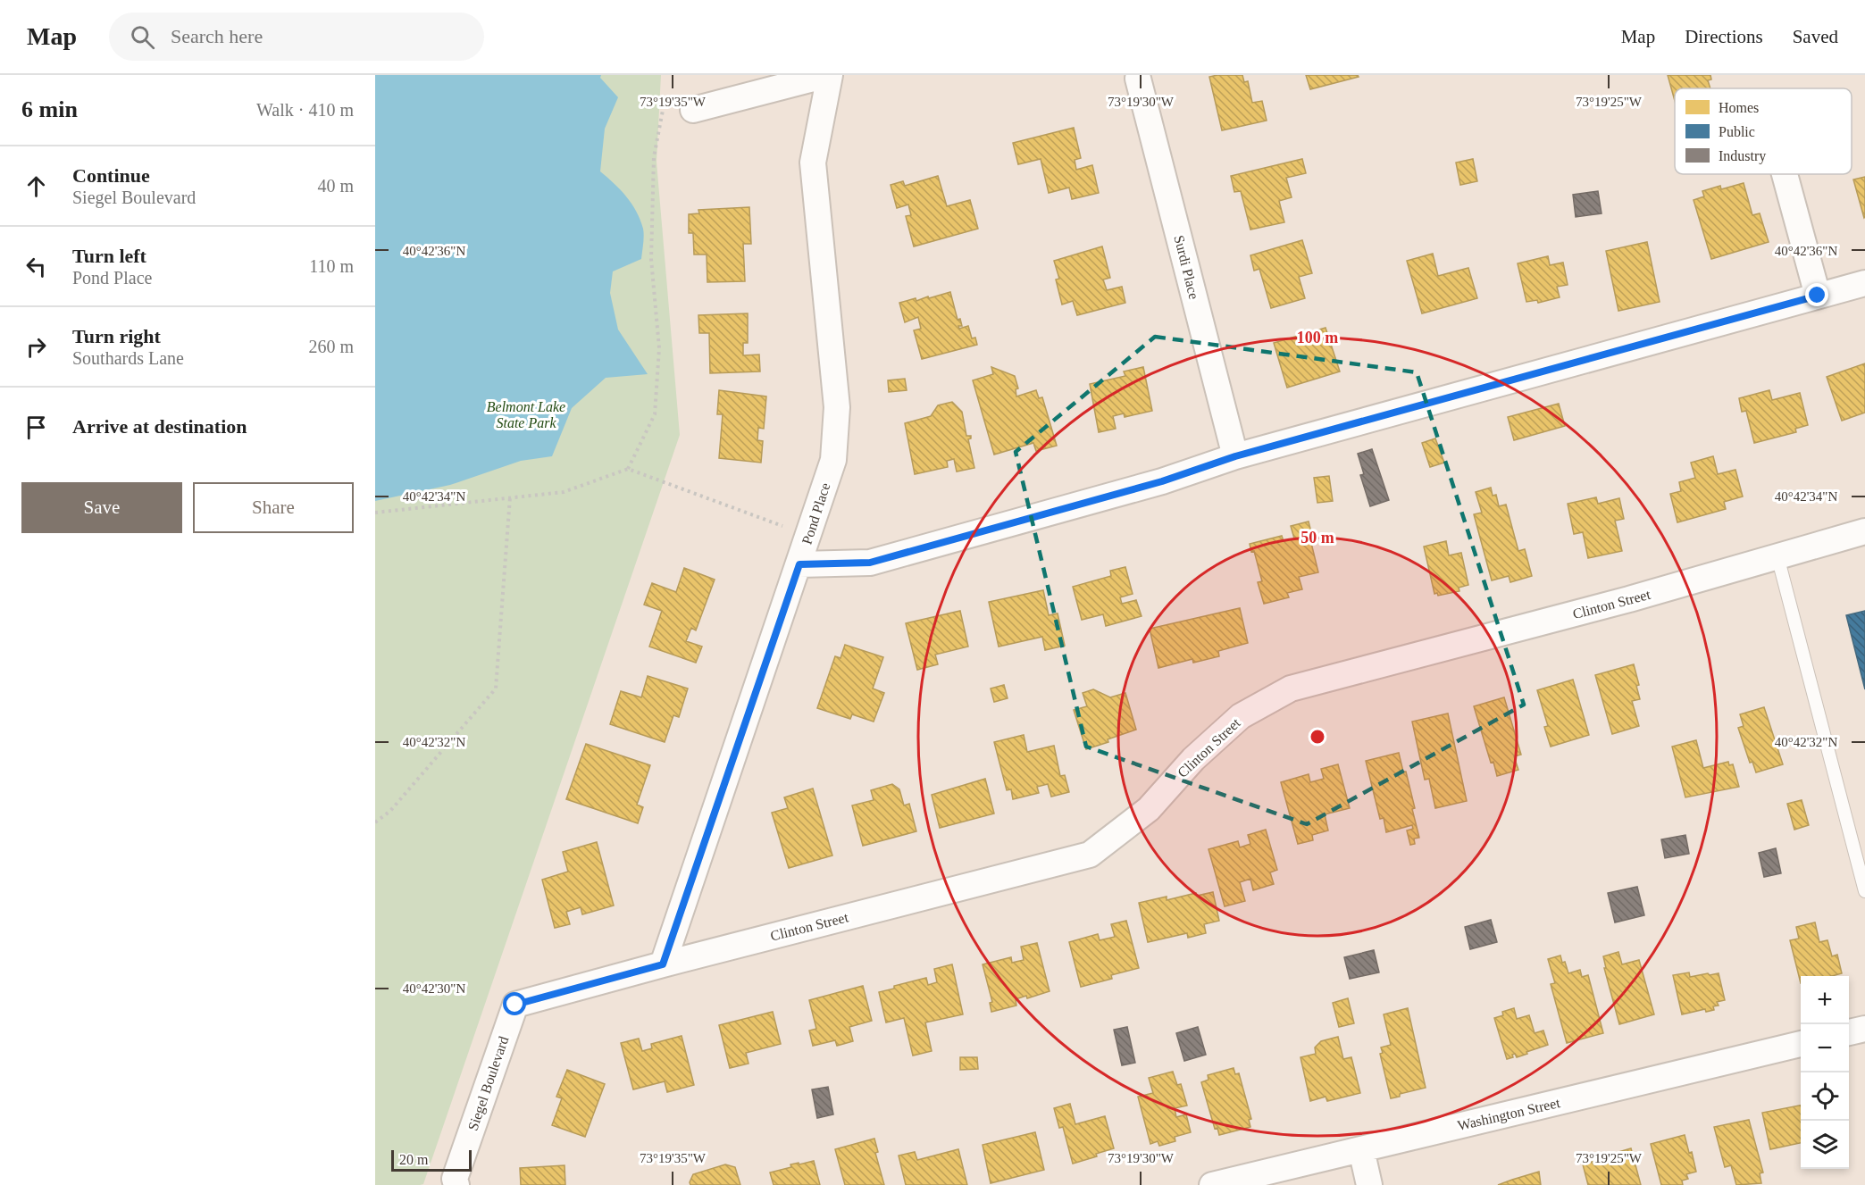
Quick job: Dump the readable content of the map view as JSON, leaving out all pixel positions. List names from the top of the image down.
{
  "streets": {
    "street": [
      "Surdi Place",
      "Pond Place",
      "Clinton Street",
      "Siegel Boulevard",
      "Washington Street"
    ]
  },
  "crossings": [
    ["Pond Place", "Clinton Street"],
    ["Pond Place", "Siegel Boulevard"],
    ["Clinton Street", "Siegel Boulevard"]
  ],
  "parks": ["Belmont Lake State Park"],
  "legend": ["Homes", "Public", "Industry"],
  "scale_bar": "20 m",
  "page": {
    "header": "Map",
    "search": "Search here",
    "nav": ["Map", "Directions", "Saved"],
    "heading": ["6 min", "Walk · 410 m"],
    "list": [
      ["Continue", "Siegel Boulevard", "40 m"],
      ["Turn left", "Pond Place", "110 m"],
      ["Turn right", "Southards Lane", "260 m"],
      "Arrive at destination"
    ],
    "buttons": ["Save", "Share"],
    "map_buttons": ["+", "−"],
    "scale": "20 m"
  },
  "coordinates": [
    "73°19'35\"W",
    "73°19'30\"W",
    "73°19'25\"W",
    "40°42'36\"N",
    "40°42'34\"N",
    "40°42'32\"N",
    "40°42'30\"N"
  ],
  "rings": ["100 m", "50 m"]
}
